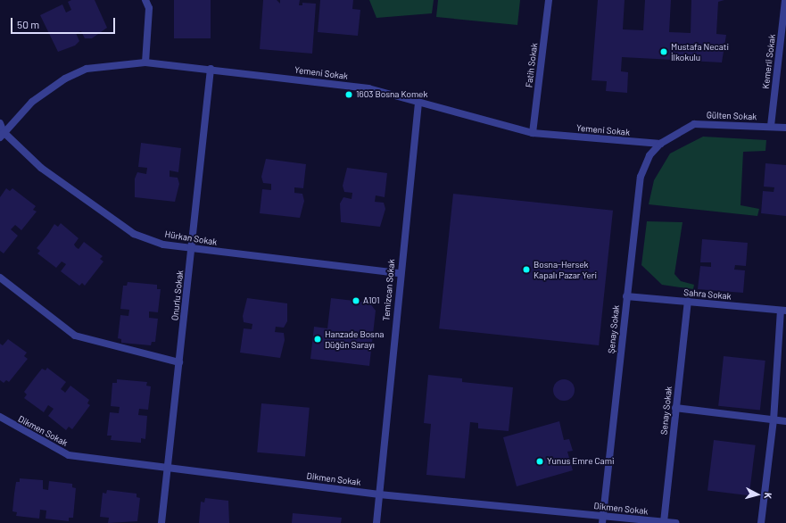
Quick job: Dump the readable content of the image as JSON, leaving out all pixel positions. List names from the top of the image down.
{
  "streets": {
    "street": [
      "Kemerli Sokak",
      "Fatih Sokak",
      "Yemeni Sokak",
      "Gülten Sokak",
      "Hürkan Sokak",
      "Temizcan Sokak",
      "Sahra Sokak",
      "Onurlu Sokak",
      "Şenay Sokak",
      "Senay Sokak",
      "Dikmen Sokak"
    ]
  },
  "crossings": [
    ["Kemerli Sokak", "Gülten Sokak"],
    ["Fatih Sokak", "Yemeni Sokak"],
    ["Yemeni Sokak", "Gülten Sokak"],
    ["Yemeni Sokak", "Hürkan Sokak"],
    ["Yemeni Sokak", "Temizcan Sokak"],
    ["Yemeni Sokak", "Onurlu Sokak"],
    ["Yemeni Sokak", "Şenay Sokak"],
    ["Gülten Sokak", "Şenay Sokak"],
    ["Hürkan Sokak", "Temizcan Sokak"],
    ["Hürkan Sokak", "Onurlu Sokak"],
    ["Temizcan Sokak", "Dikmen Sokak"],
    ["Sahra Sokak", "Şenay Sokak"],
    ["Sahra Sokak", "Senay Sokak"],
    ["Onurlu Sokak", "Dikmen Sokak"],
    ["Şenay Sokak", "Dikmen Sokak"],
    ["Senay Sokak", "Dikmen Sokak"]
  ],
  "places": [
    "Mustafa Necati İlkokulu",
    "1603 Bosna Komek",
    "Bosna-Hersek Kapalı Pazar Yeri",
    "A101",
    "Hanzade Bosna Düğün Sarayı",
    "Yunus Emre Cami"
  ],
  "scale_bar": "50 m",
  "north": "right"
}
